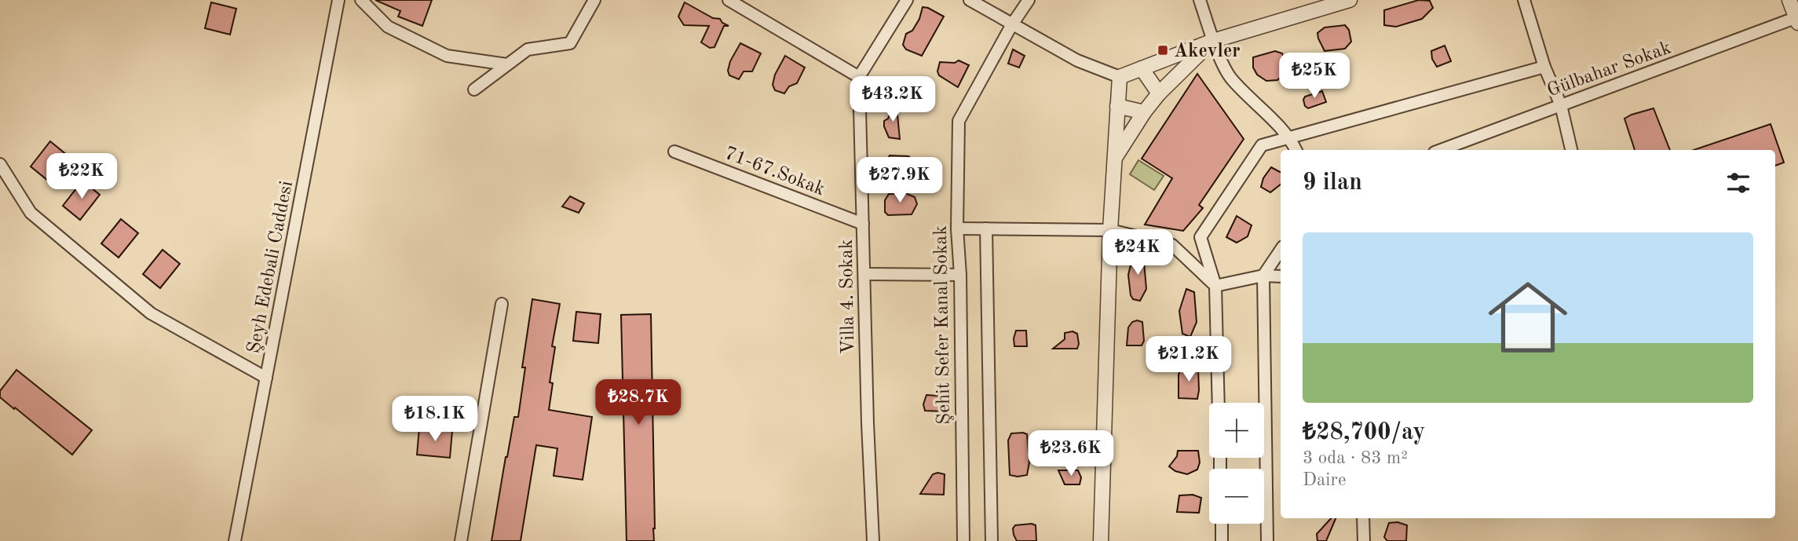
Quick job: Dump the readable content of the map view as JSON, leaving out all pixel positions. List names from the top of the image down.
{
  "streets": {
    "street": [
      "Gülbahar Sokak",
      "71-67.Sokak",
      "Şeyh Edebali Caddesi",
      "Villa 4. Sokak",
      "Şehit Sefer Kanal Sokak"
    ]
  },
  "crossings": [
    ["71-67.Sokak", "Villa 4. Sokak"]
  ],
  "places": {
    "transit": ["Akevler"]
  },
  "page": {
    "price": [
      "₺25K",
      "₺43.2K",
      "₺22K",
      "₺27.9K",
      "₺24K",
      "₺21.2K",
      "₺28.7K",
      "₺18.1K",
      "₺23.6K"
    ],
    "heading": "9 ilan",
    "list": [
      {
        "name": "₺28,700/ay",
        "note": "3 oda · 83 m² · Daire"
      }
    ],
    "map_buttons": ["+", "−"]
  }
}
